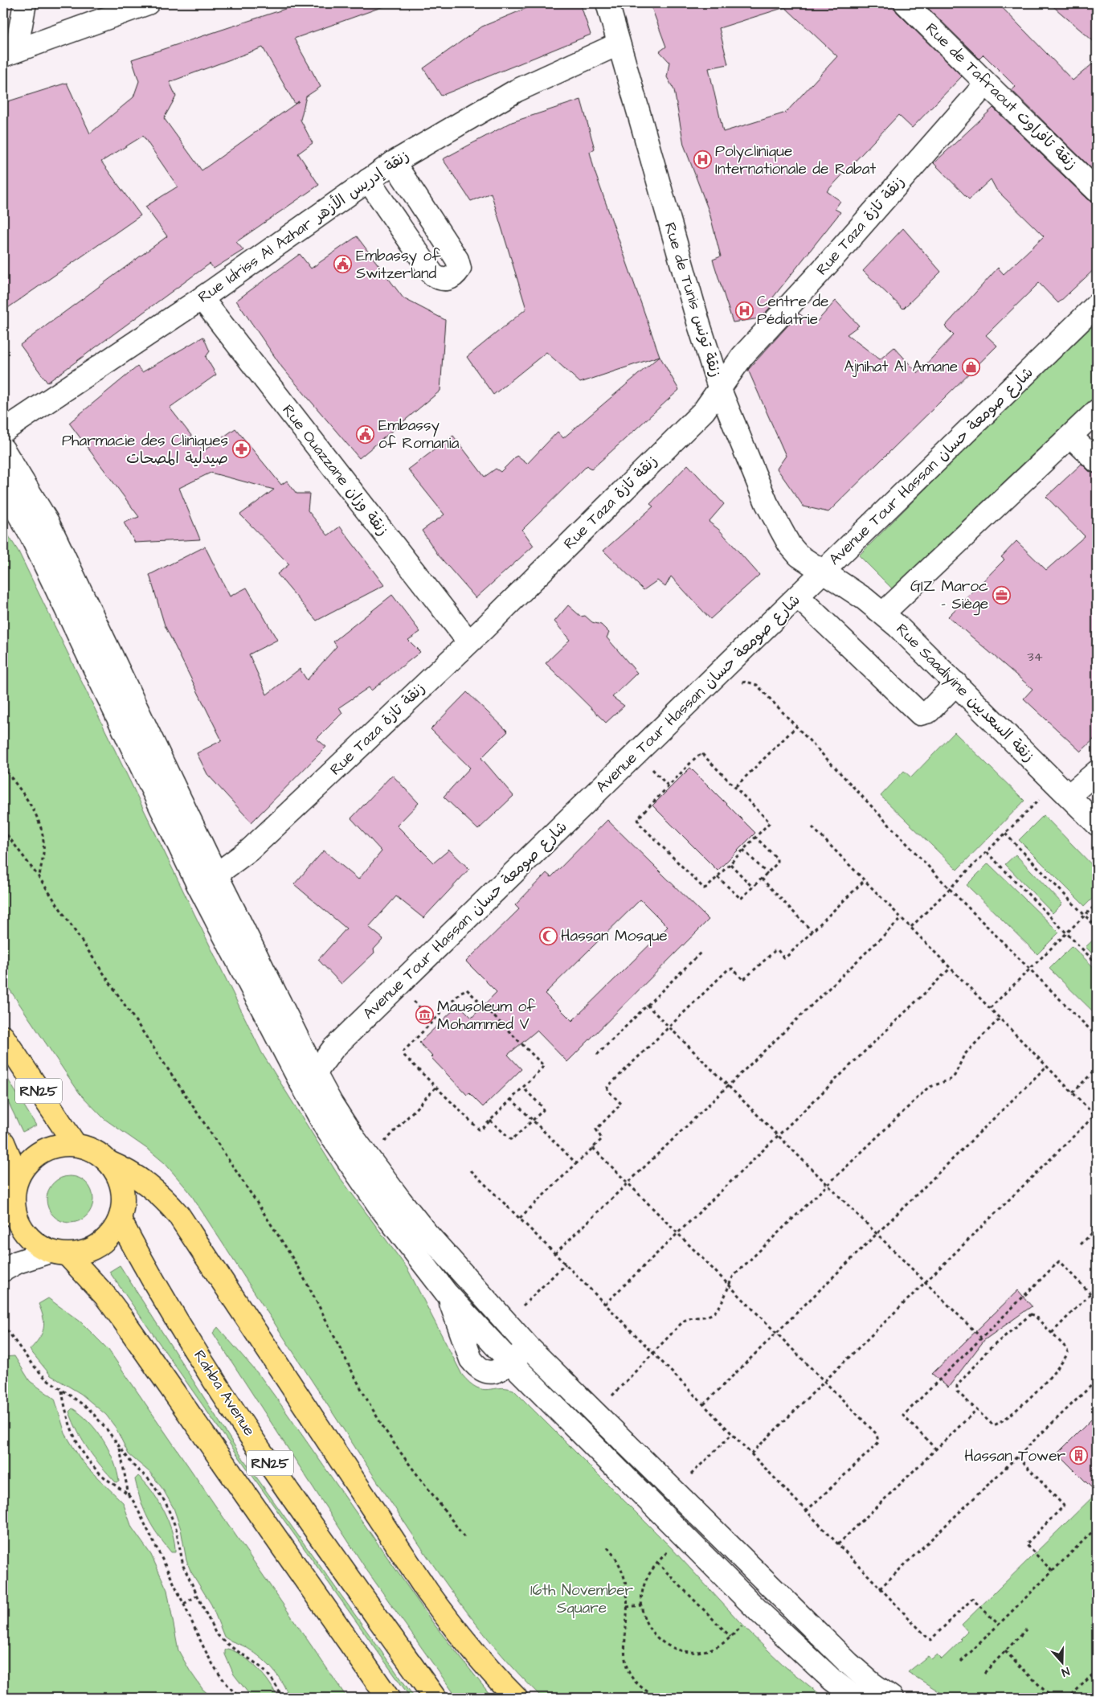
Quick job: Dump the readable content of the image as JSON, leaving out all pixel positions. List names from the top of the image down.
{
  "streets": {
    "highway": ["RN25", "Rahba Avenue"],
    "street": [
      "Rue de Tafraout زنقة تافراوت",
      "Rue Taza زنقة تازة",
      "Rue Idriss Al Azhar زنقة إدريس الأزهر",
      "Rue de Tunis زنقة تونس",
      "Avenue Tour Hassan شارع صومعة حسان",
      "Rue Ouazzane زنقة وزان",
      "Rue Saadiyine زنقة السعديين"
    ]
  },
  "crossings": [
    ["Rue de Tafraout زنقة تافراوت", "Rue Taza زنقة تازة"],
    ["Rue Taza زنقة تازة", "Rue de Tunis زنقة تونس"],
    ["Rue Taza زنقة تازة", "Rue Ouazzane زنقة وزان"],
    ["Rue Idriss Al Azhar زنقة إدريس الأزهر", "Rue de Tunis زنقة تونس"],
    ["Rue Idriss Al Azhar زنقة إدريس الأزهر", "Rue Ouazzane زنقة وزان"],
    ["Rue de Tunis زنقة تونس", "Avenue Tour Hassan شارع صومعة حسان"],
    ["Rue de Tunis زنقة تونس", "Rue Saadiyine زنقة السعديين"],
    ["Avenue Tour Hassan شارع صومعة حسان", "Rue Saadiyine زنقة السعديين"],
    ["RN25", "Rahba Avenue"]
  ],
  "parks": ["16th November Square"],
  "places": {
    "hospital": ["Polyclinique Internationale de Rabat", "Centre de Pédiatrie"],
    "public building": ["Embassy of Switzerland", "Embassy of Romania"],
    "shop": ["Ajnihat Al Amane"],
    "pharmacy": ["Pharmacie des Cliniques صيدلية المصحات"],
    "office": ["GIZ Maroc - Siège"],
    "mosque": ["Hassan Mosque"],
    "museum": ["Mausoleum of Mohammed V"],
    "building": ["Hassan Tower"]
  },
  "house_numbers": ["34"],
  "north": "bottom"
}
